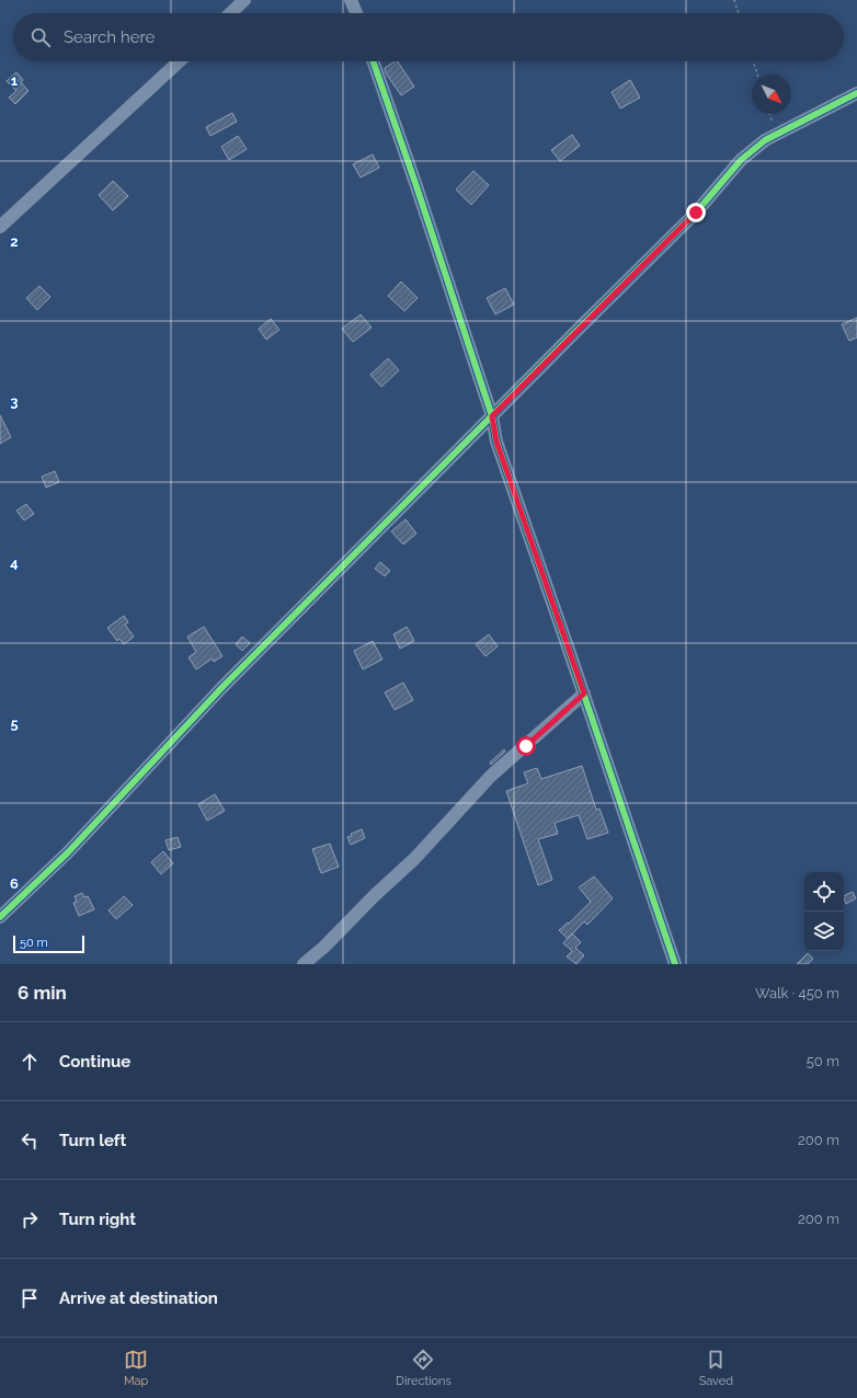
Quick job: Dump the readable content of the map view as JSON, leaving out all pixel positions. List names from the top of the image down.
{
  "scale_bar": "50 m",
  "north": "bottom right",
  "page": {
    "search": "Search here",
    "scale": "50 m",
    "heading": ["6 min", "Walk · 450 m"],
    "list": [
      ["Continue", "50 m"],
      ["Turn left", "200 m"],
      ["Turn right", "200 m"],
      "Arrive at destination"
    ],
    "nav": ["Map", "Directions", "Saved"]
  },
  "grid": {
    "rows": [
      "1",
      "2",
      "3",
      "4",
      "5",
      "6"
    ]
  }
}
